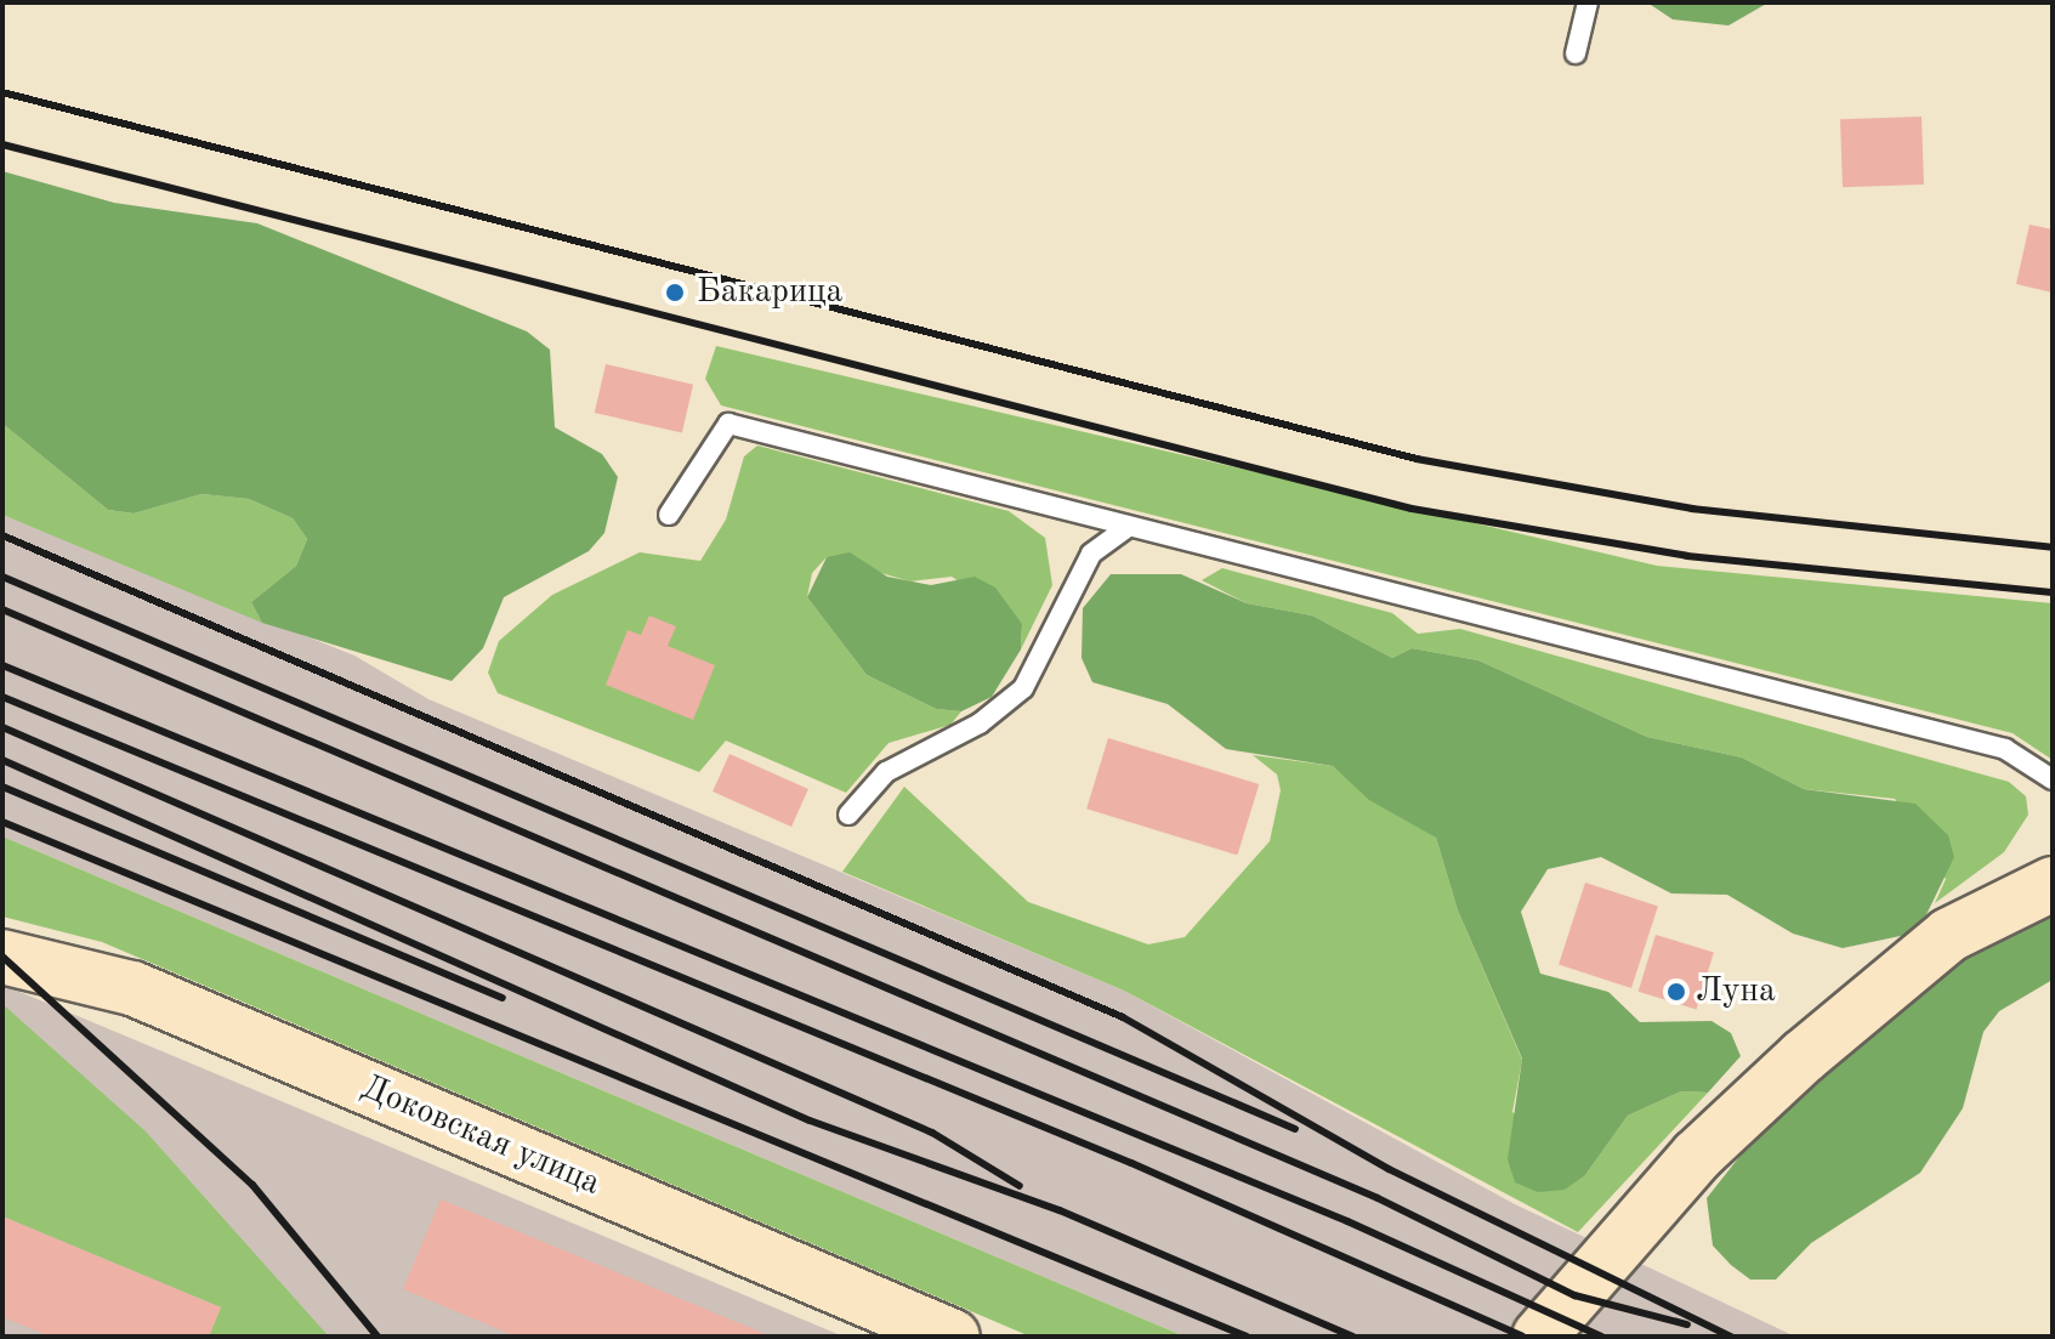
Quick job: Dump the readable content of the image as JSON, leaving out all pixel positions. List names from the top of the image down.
{
  "streets": {
    "street": ["Доковская улица"]
  },
  "places": ["Бакарица", "Луна"]
}
